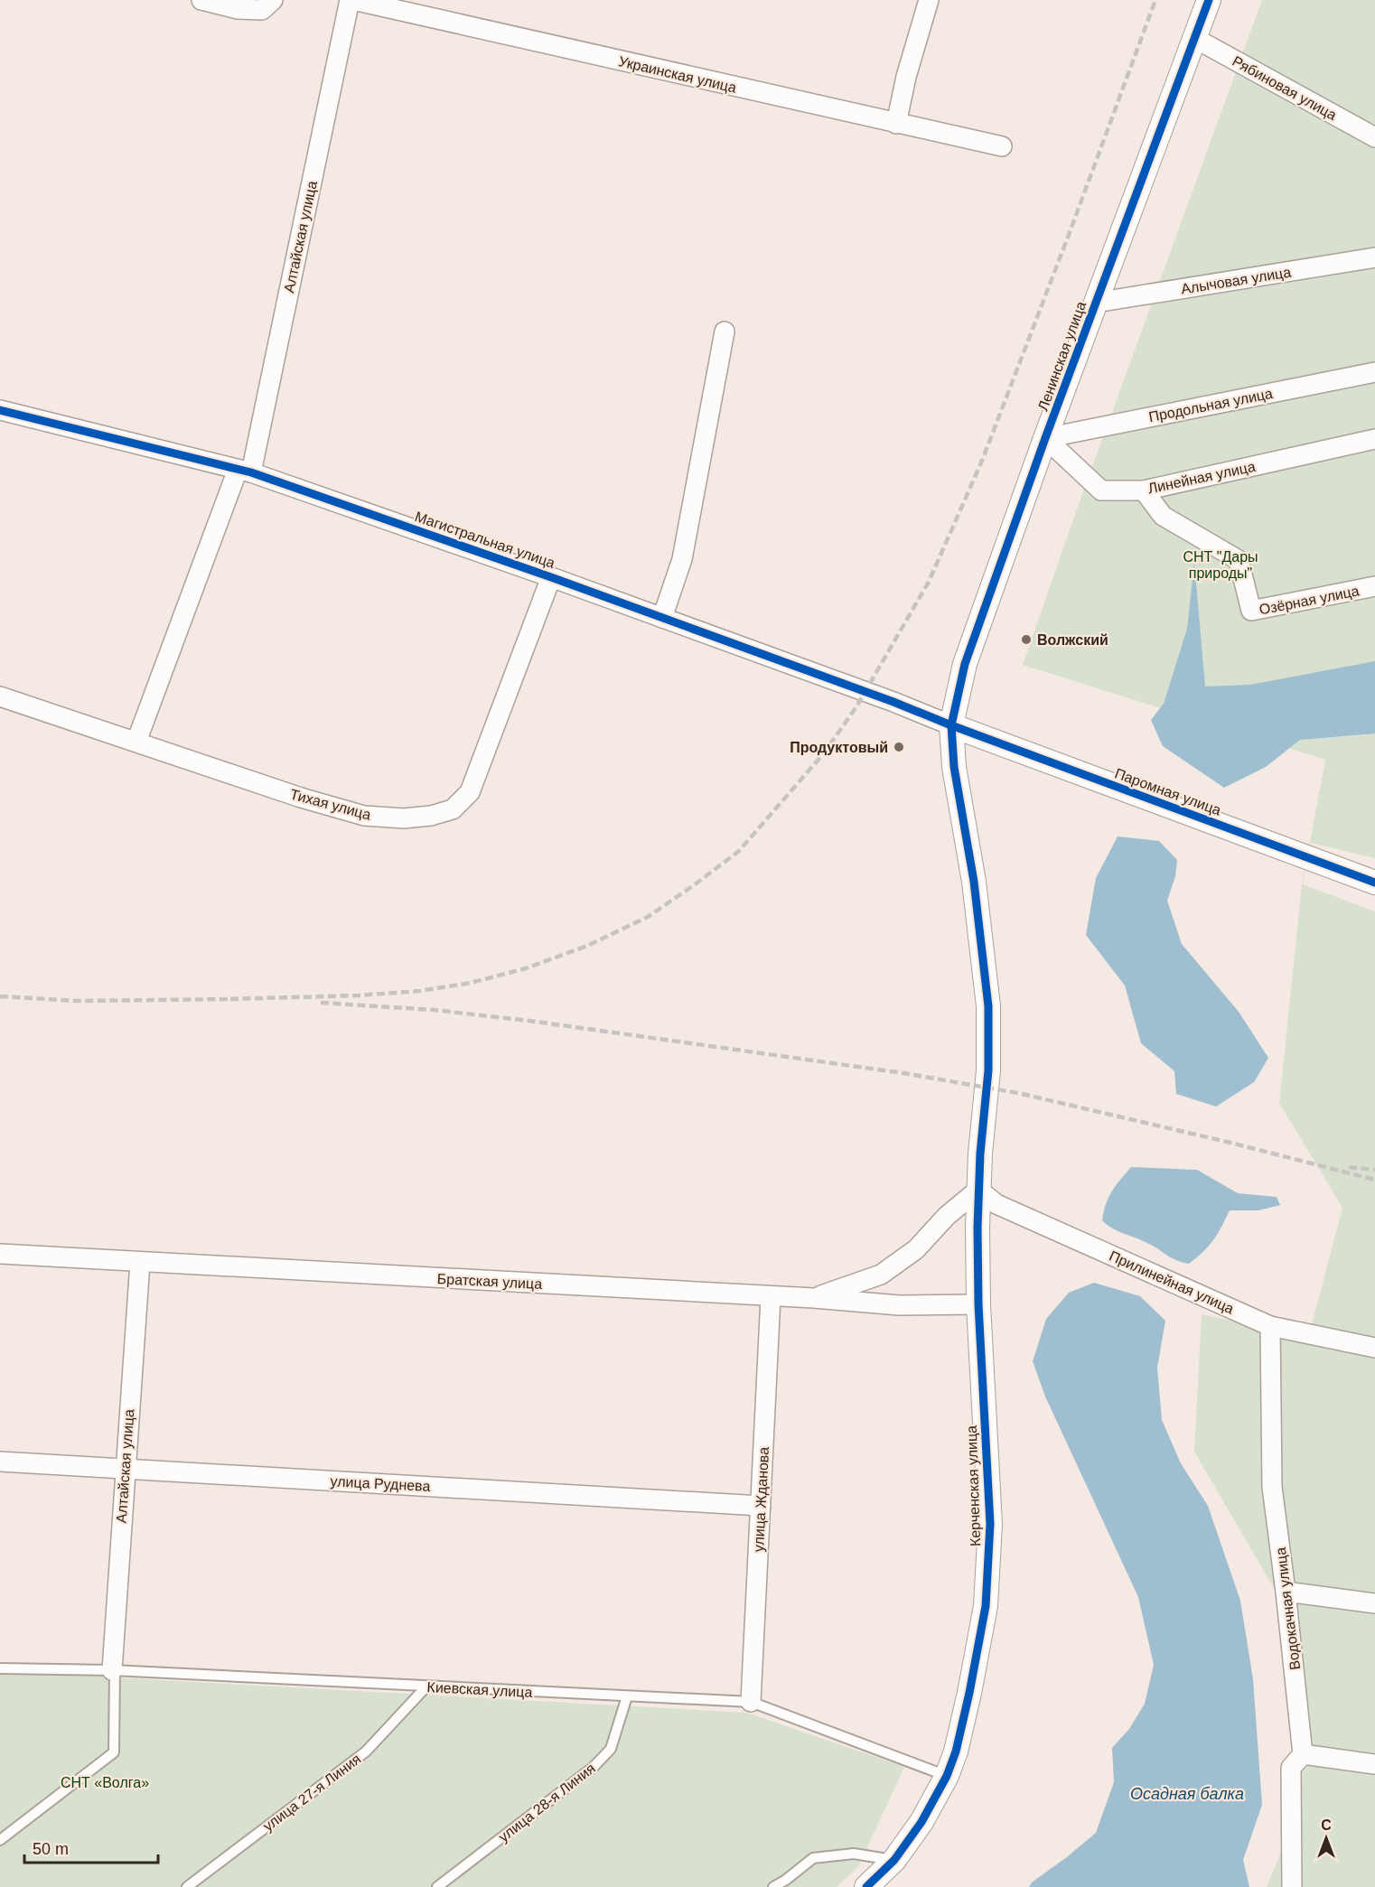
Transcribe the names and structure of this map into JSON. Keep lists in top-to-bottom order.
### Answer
{
  "streets": {
    "street": [
      "Украинская улица",
      "Рябиновая улица",
      "Алтайская улица",
      "Алычовая улица",
      "Ленинская улица",
      "Продольная улица",
      "Линейная улица",
      "Магистральная улица",
      "Озёрная улица",
      "Паромная улица",
      "Тихая улица",
      "Братская улица",
      "Прилинейная улица",
      "улица Руднева",
      "Керченская улица",
      "улица Жданова",
      "Водокачная улица"
    ],
    "lane": ["Киевская улица", "улица 27-я Линия", "улица 28-я Линия"]
  },
  "crossings": [
    ["Украинская улица", "Алтайская улица"],
    ["Рябиновая улица", "Ленинская улица"],
    ["Алтайская улица", "Магистральная улица"],
    ["Алтайская улица", "Тихая улица"],
    ["Алтайская улица", "Братская улица"],
    ["Алтайская улица", "улица Руднева"],
    ["Алтайская улица", "Киевская улица"],
    ["Алычовая улица", "Ленинская улица"],
    ["Ленинская улица", "Продольная улица"],
    ["Ленинская улица", "Линейная улица"],
    ["Ленинская улица", "Магистральная улица"],
    ["Ленинская улица", "Паромная улица"],
    ["Ленинская улица", "Керченская улица"],
    ["Продольная улица", "Линейная улица"],
    ["Линейная улица", "Озёрная улица"],
    ["Магистральная улица", "Паромная улица"],
    ["Магистральная улица", "Тихая улица"],
    ["Братская улица", "Керченская улица"],
    ["Братская улица", "улица Жданова"],
    ["Прилинейная улица", "Керченская улица"],
    ["Прилинейная улица", "Водокачная улица"],
    ["улица Руднева", "улица Жданова"],
    ["Керченская улица", "Киевская улица"],
    ["улица Жданова", "Киевская улица"],
    ["Киевская улица", "улица 27-я Линия"],
    ["Киевская улица", "улица 28-я Линия"]
  ],
  "water": ["Осадная балка"],
  "parks": ["СНТ \"Дары природы\"", "СНТ «Волга»"],
  "places": ["Волжский", "Продуктовый"],
  "scale_bar": "50 m",
  "north": "top"
}
